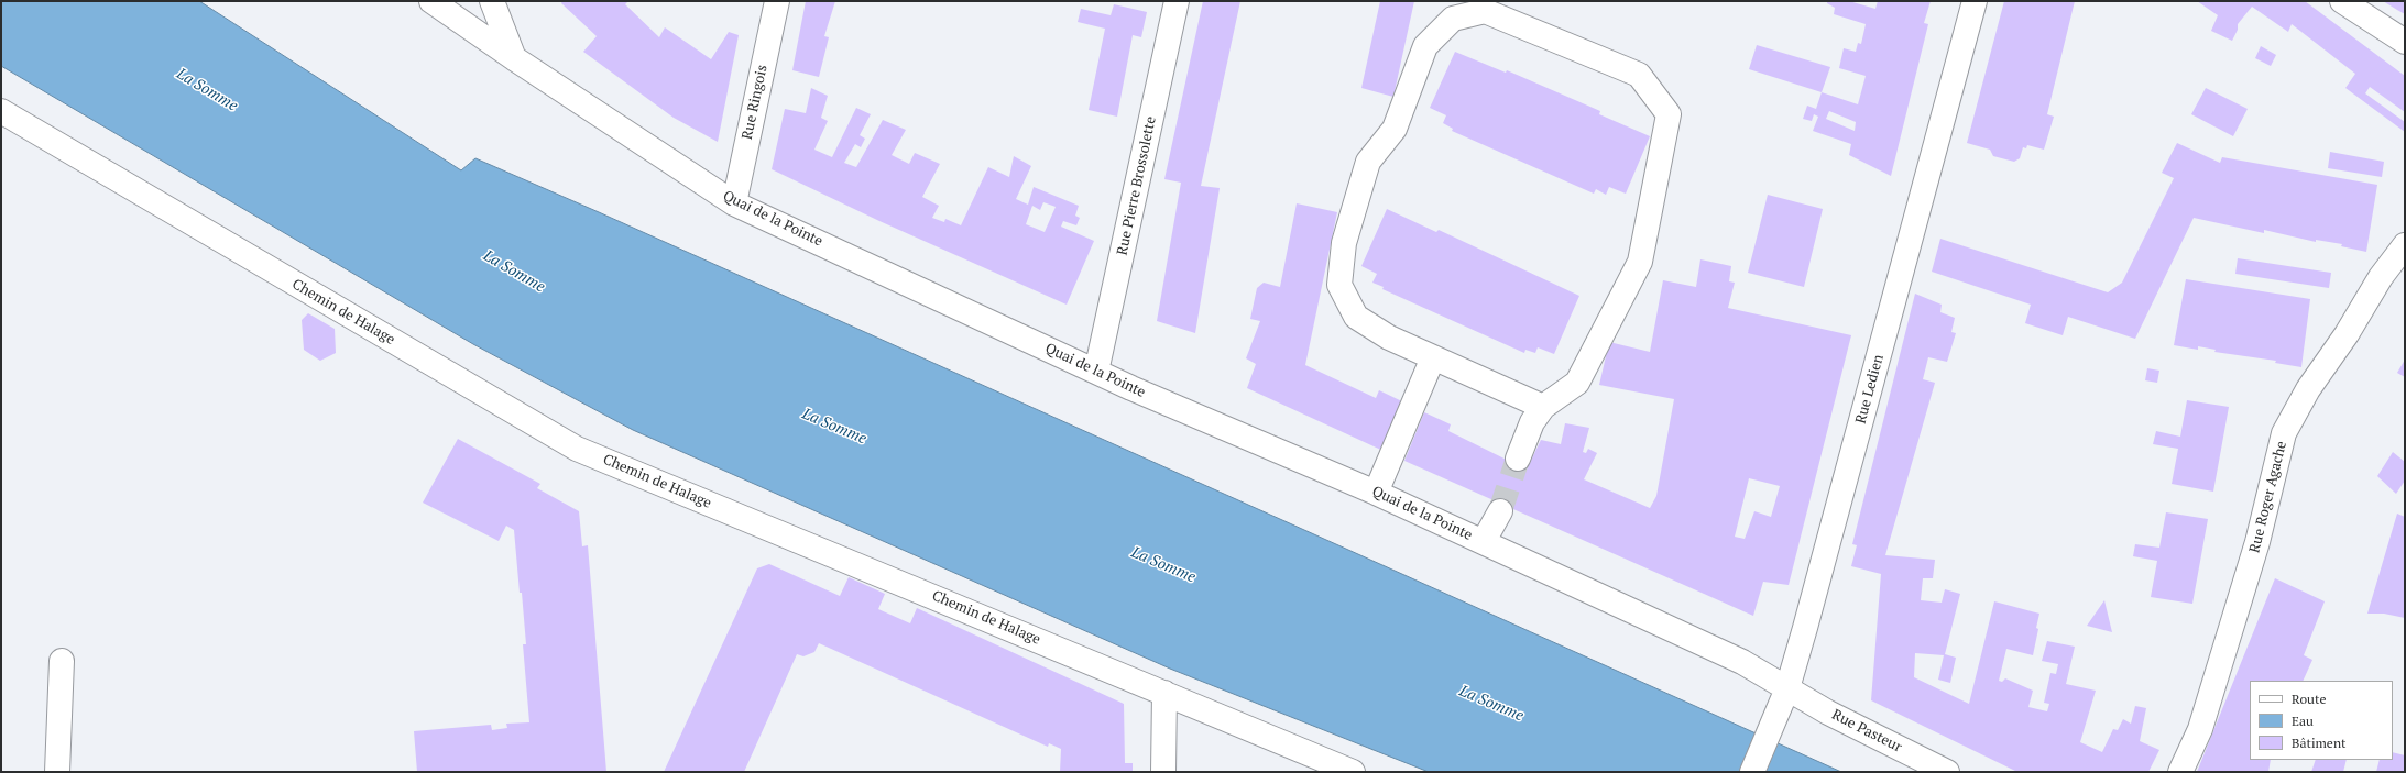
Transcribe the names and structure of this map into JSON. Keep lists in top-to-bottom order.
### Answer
{
  "streets": {
    "street": [
      "Rue Ringois",
      "Rue Pierre Brossolette",
      "Quai de la Pointe",
      "Chemin de Halage",
      "Rue Ledien",
      "Rue Roger Agache",
      "Rue Pasteur"
    ]
  },
  "crossings": [
    ["Rue Ringois", "Quai de la Pointe"],
    ["Rue Pierre Brossolette", "Quai de la Pointe"],
    ["Quai de la Pointe", "Rue Ledien"],
    ["Quai de la Pointe", "Rue Pasteur"],
    ["Rue Ledien", "Rue Pasteur"]
  ],
  "water": ["La Somme"],
  "legend": ["Route", "Eau", "Bâtiment"]
}
